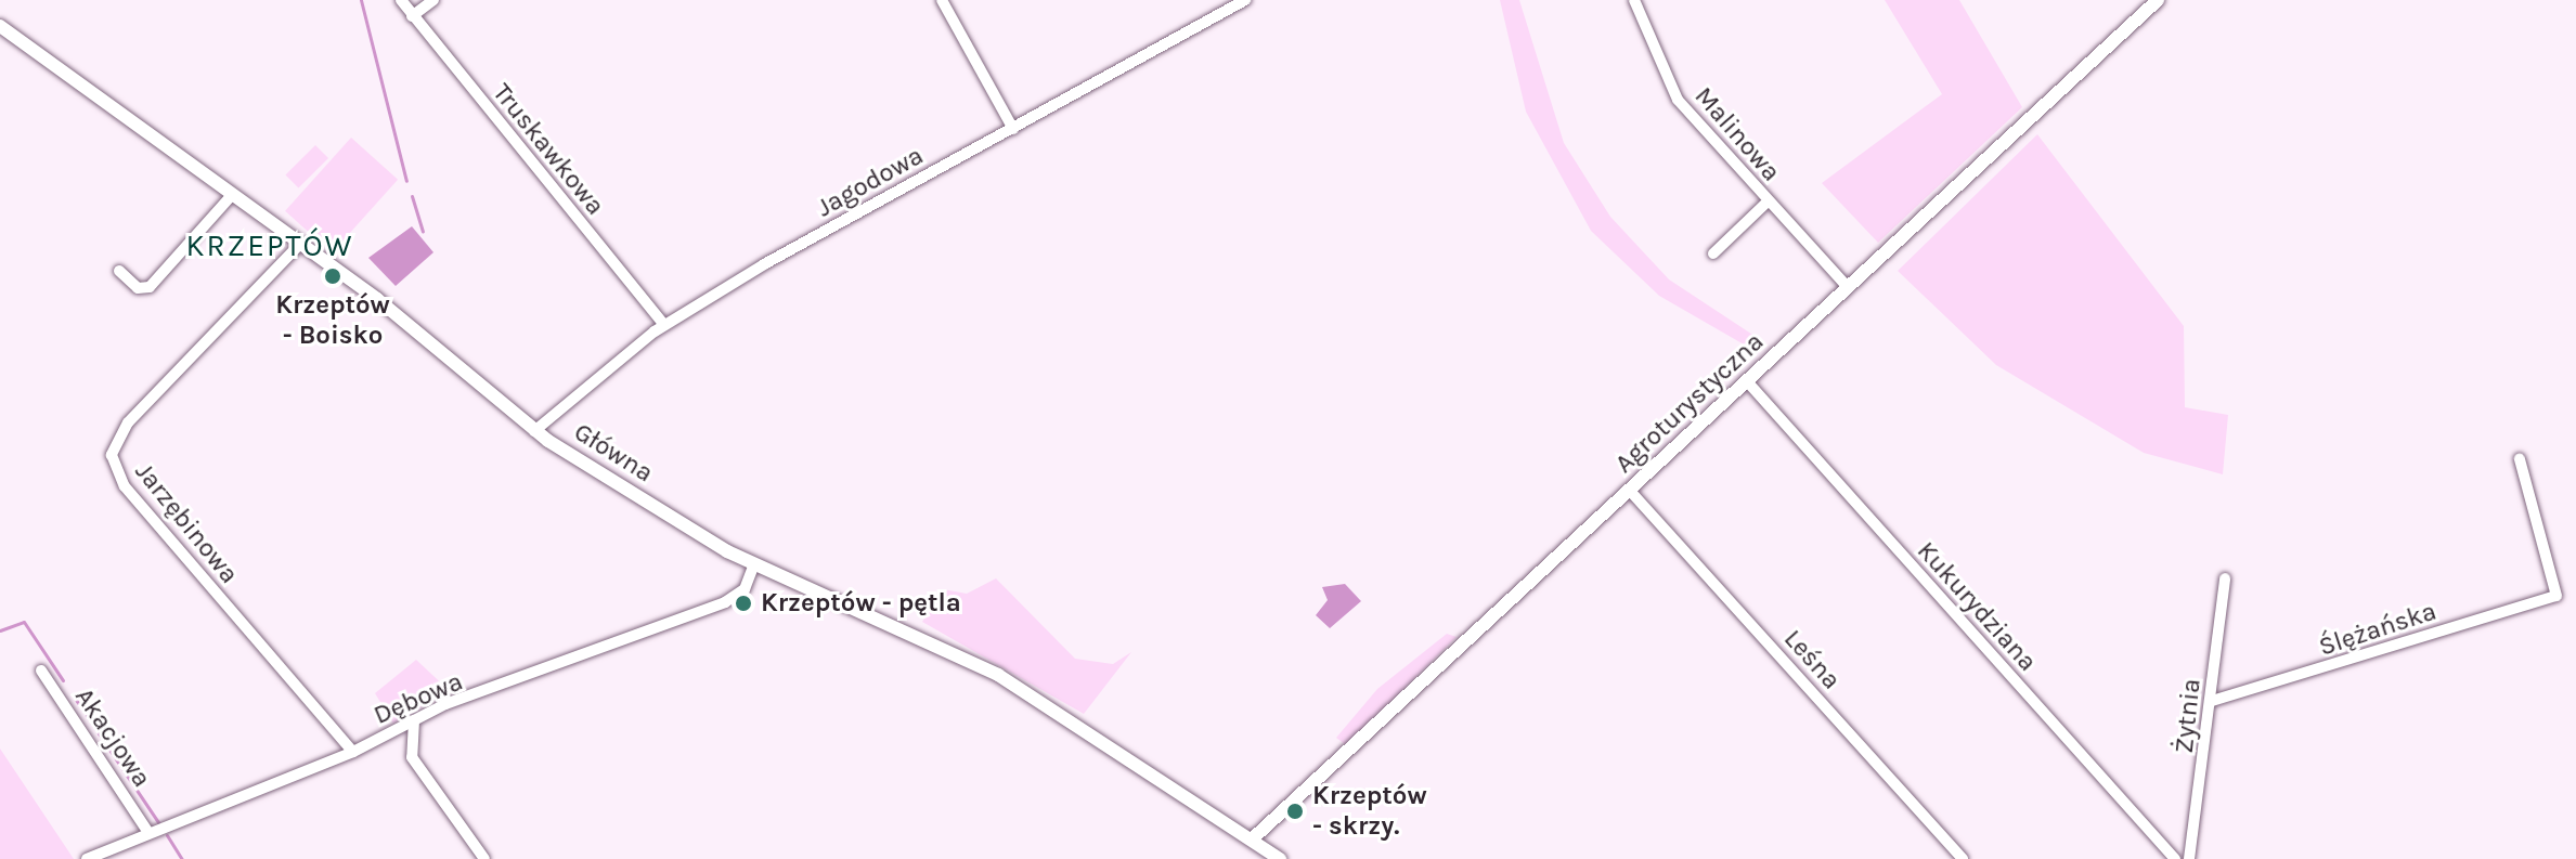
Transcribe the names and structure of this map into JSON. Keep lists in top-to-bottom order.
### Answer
{
  "streets": {
    "street": [
      "Malinowa",
      "Truskawkowa",
      "Jagodowa",
      "Agroturystyczna",
      "Główna",
      "Jarzębinowa",
      "Kukurydziana",
      "Ślężańska",
      "Leśna",
      "Dębowa",
      "Żytnia",
      "Akacjowa"
    ]
  },
  "crossings": [
    ["Malinowa", "Agroturystyczna"],
    ["Truskawkowa", "Jagodowa"],
    ["Jagodowa", "Główna"],
    ["Agroturystyczna", "Główna"],
    ["Agroturystyczna", "Kukurydziana"],
    ["Agroturystyczna", "Leśna"],
    ["Główna", "Jarzębinowa"],
    ["Główna", "Dębowa"],
    ["Jarzębinowa", "Dębowa"],
    ["Ślężańska", "Żytnia"],
    ["Dębowa", "Akacjowa"]
  ],
  "districts": ["KRZEPTÓW"],
  "places": ["Krzeptów - Boisko", "Krzeptów - pętla", "Krzeptów - skrzy."]
}
